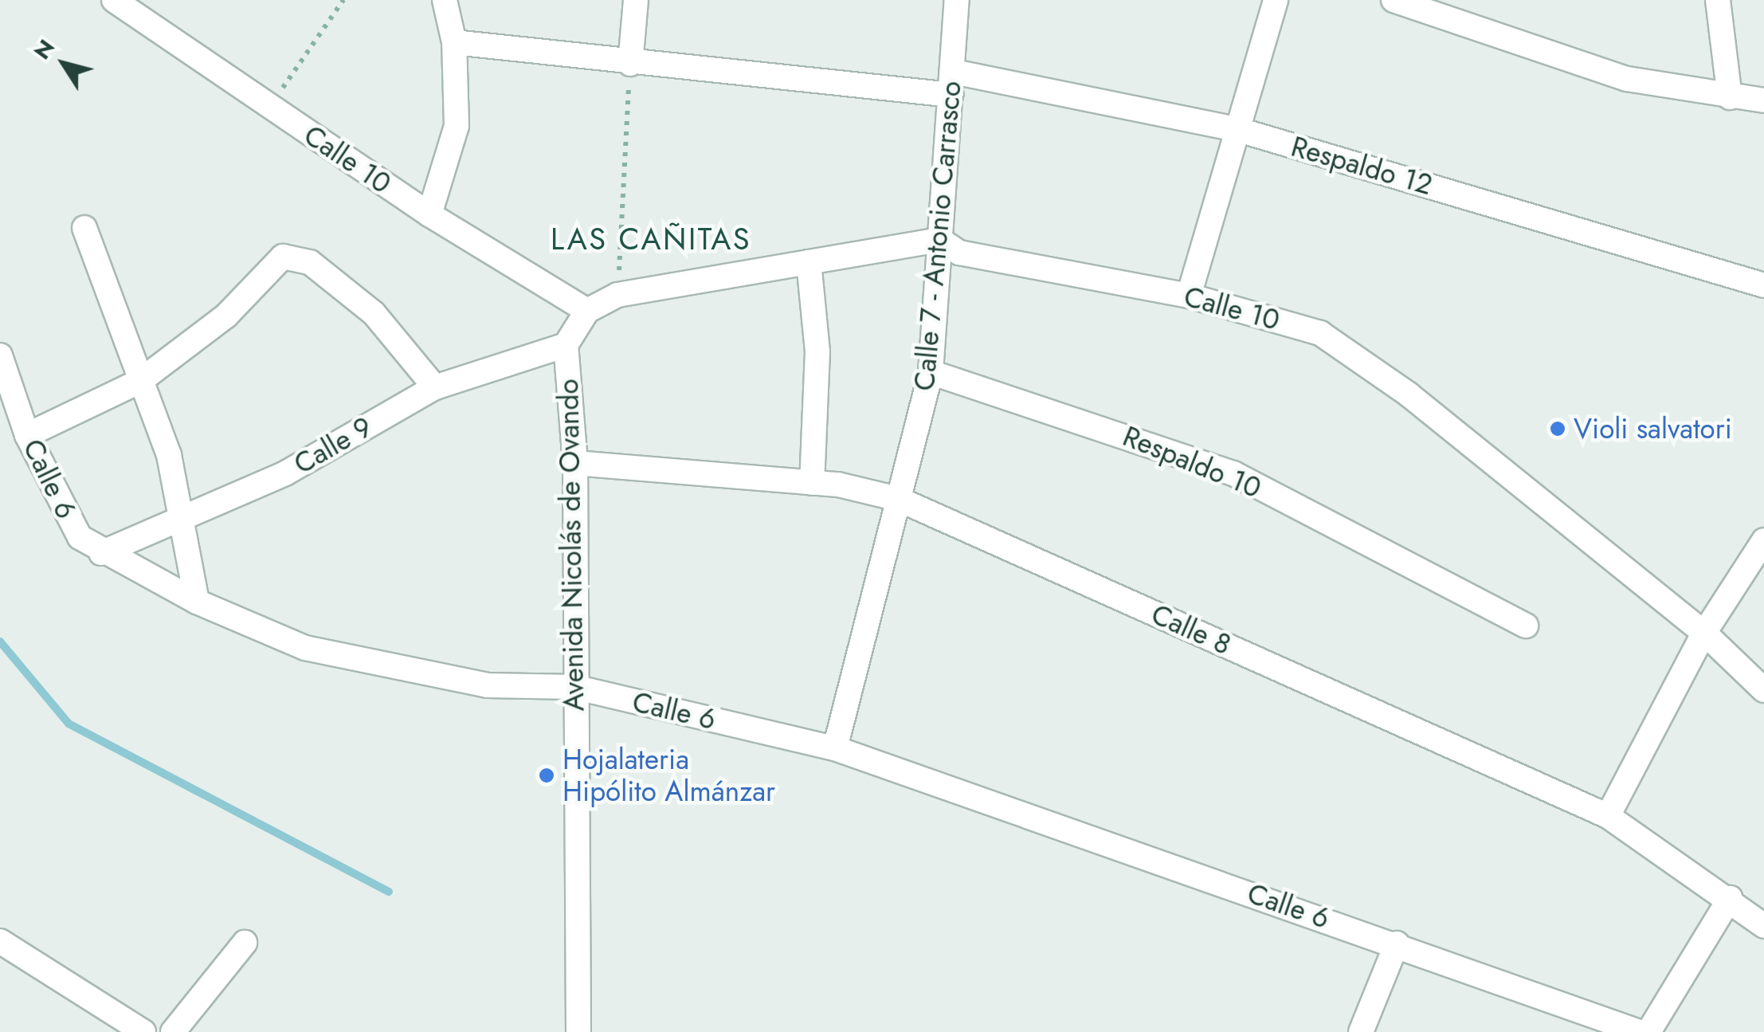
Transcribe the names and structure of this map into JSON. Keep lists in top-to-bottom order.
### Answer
{
  "streets": {
    "street": [
      "Calle 10",
      "Respaldo 12",
      "Calle 7 - Antonio Carrasco",
      "Calle 9",
      "Respaldo 10",
      "Calle 6",
      "Avenida Nicolás de Ovando",
      "Calle 8"
    ]
  },
  "crossings": [
    ["Calle 10", "Calle 7 - Antonio Carrasco"],
    ["Respaldo 12", "Calle 7 - Antonio Carrasco"],
    ["Calle 7 - Antonio Carrasco", "Respaldo 10"],
    ["Calle 7 - Antonio Carrasco", "Calle 6"],
    ["Calle 7 - Antonio Carrasco", "Calle 8"],
    ["Calle 9", "Calle 6"],
    ["Calle 9", "Avenida Nicolás de Ovando"],
    ["Calle 6", "Avenida Nicolás de Ovando"],
    ["Avenida Nicolás de Ovando", "Calle 8"]
  ],
  "districts": ["LAS CAÑITAS"],
  "places": ["Violi salvatori", "Hojalateria Hipólito Almánzar"],
  "north": "top left"
}
